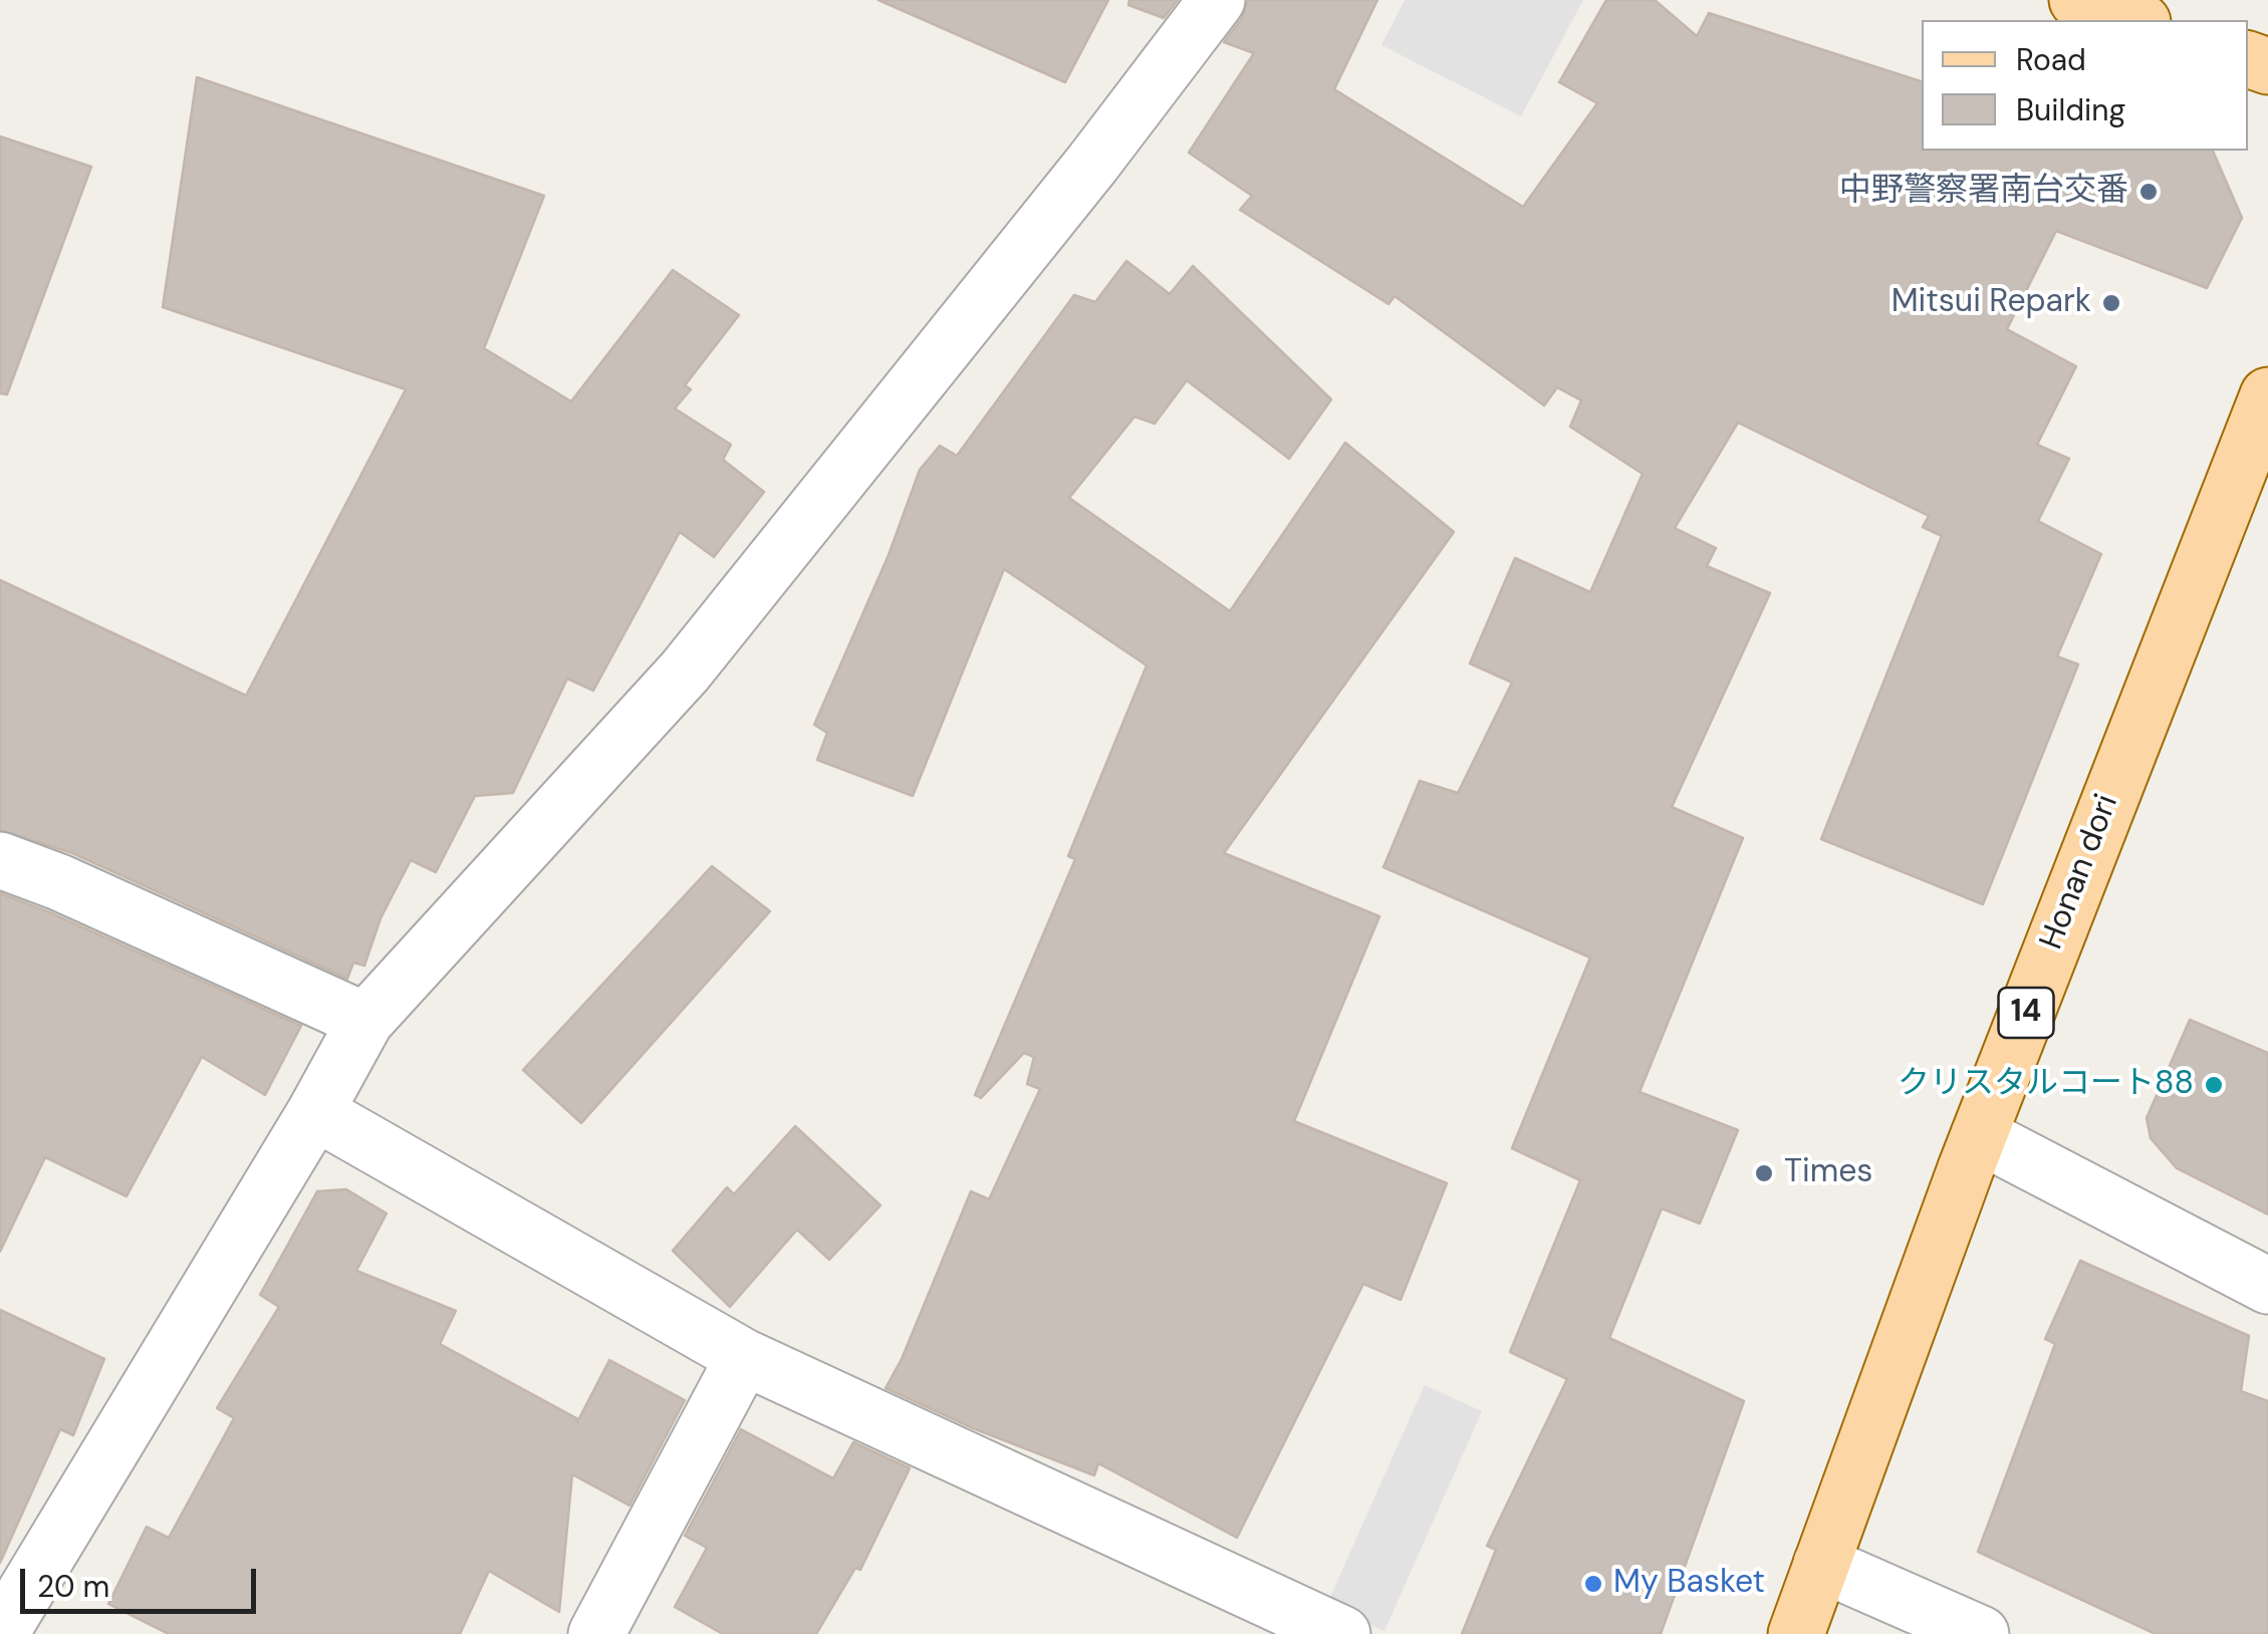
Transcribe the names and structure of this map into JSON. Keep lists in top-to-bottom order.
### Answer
{
  "streets": {
    "main road": ["Honan dori", "14"]
  },
  "places": [
    "中野警察署南台交番",
    "Mitsui Repark",
    "クリスタルコート88",
    "Times",
    "My Basket"
  ],
  "legend": ["Road", "Building"],
  "scale_bar": "20 m"
}
